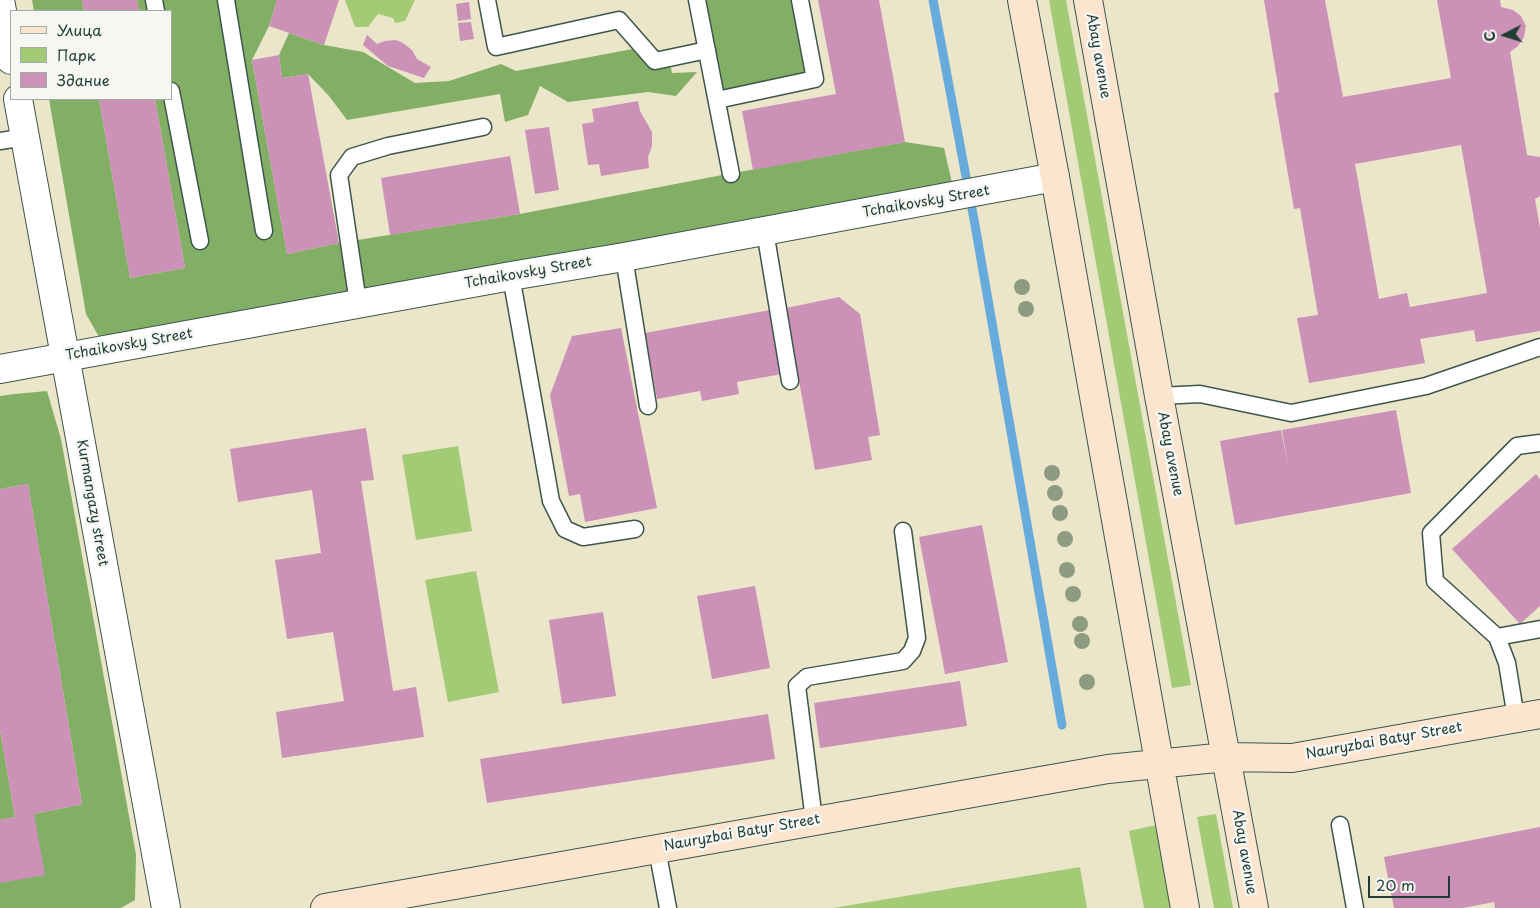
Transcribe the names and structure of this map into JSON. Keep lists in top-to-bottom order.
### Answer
{
  "streets": {
    "main road": ["Abay avenue", "Nauryzbai Batyr Street"],
    "street": ["Tchaikovsky Street", "Kurmangazy street"]
  },
  "crossings": [
    ["Abay avenue", "Nauryzbai Batyr Street"],
    ["Tchaikovsky Street", "Kurmangazy street"]
  ],
  "legend": ["Улица", "Парк", "Здание"],
  "scale_bar": "20 m",
  "north": "left"
}
